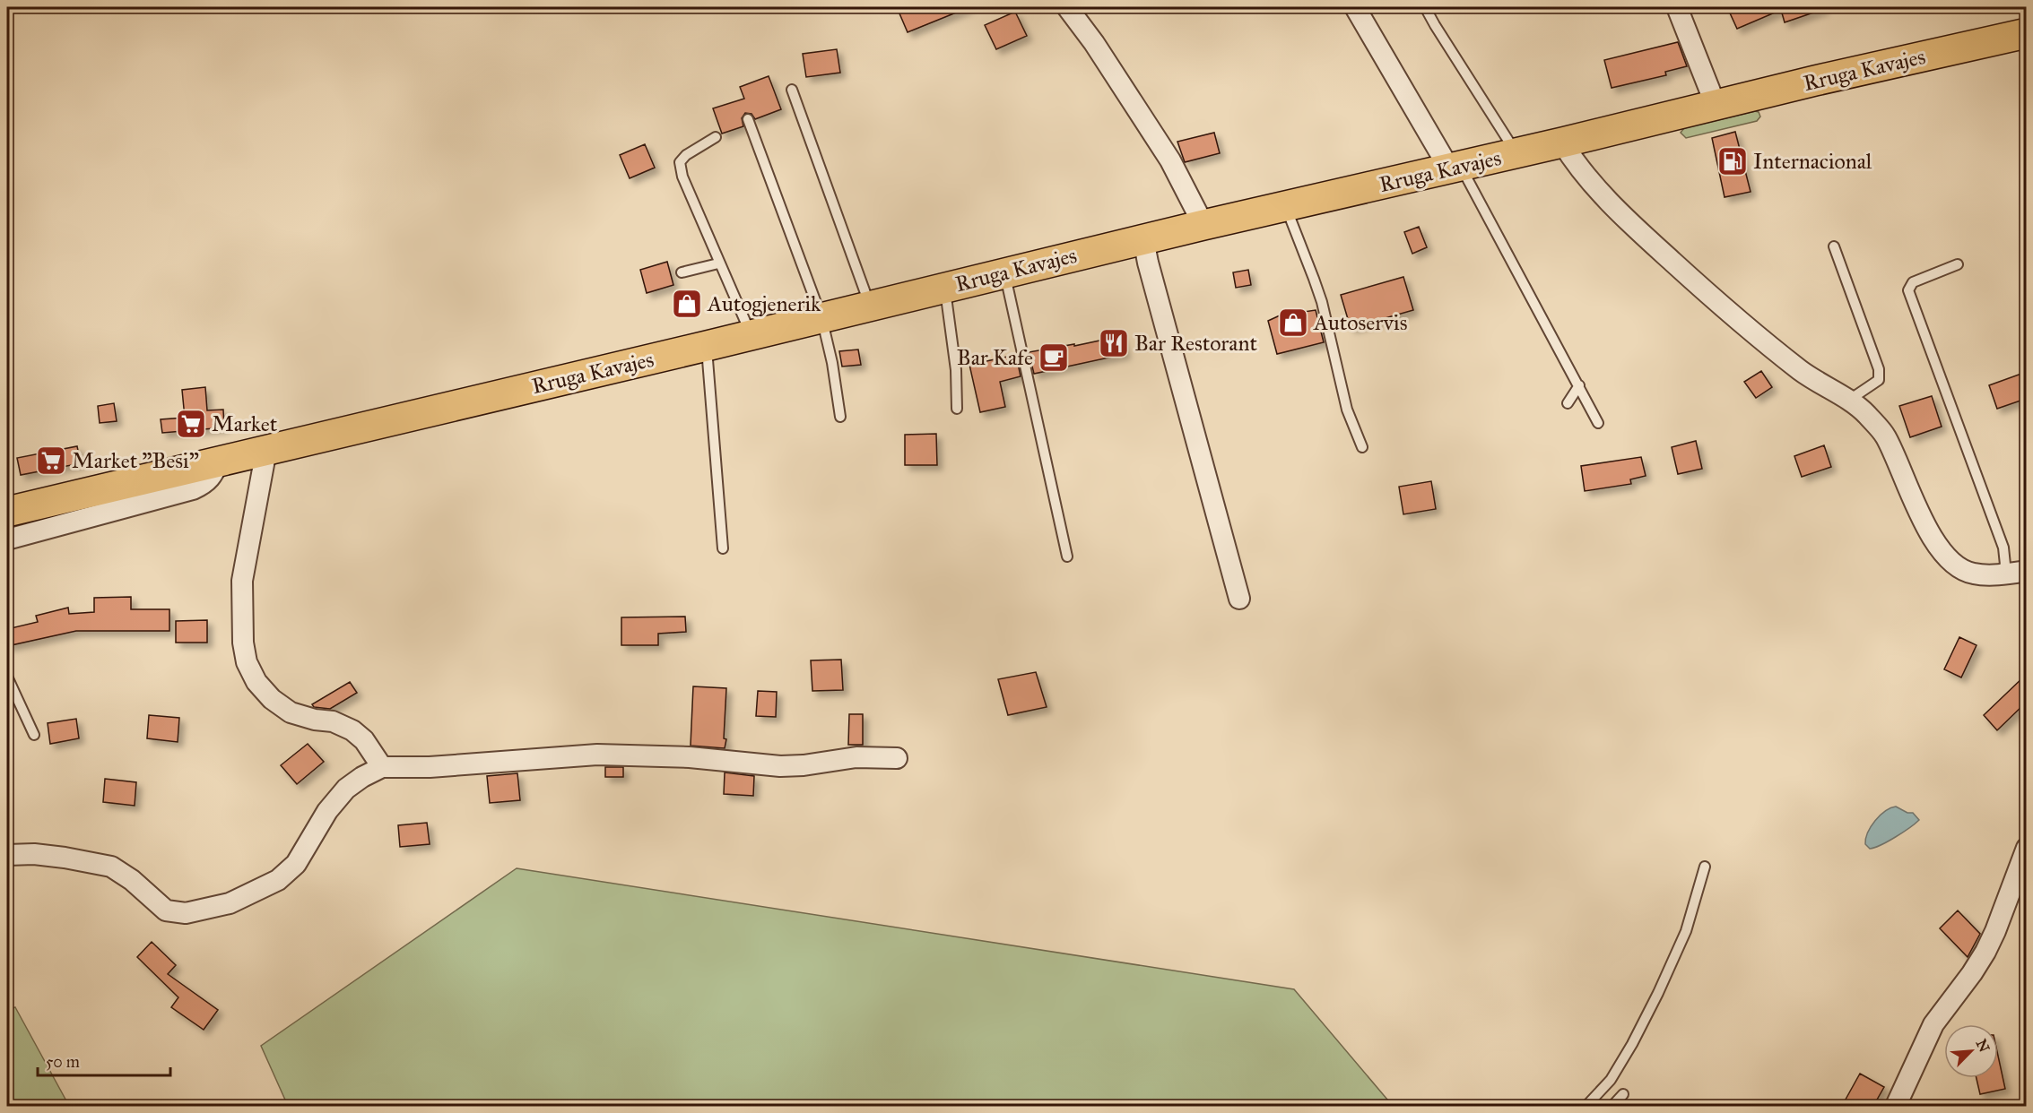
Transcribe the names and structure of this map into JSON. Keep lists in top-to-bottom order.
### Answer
{
  "streets": {
    "main road": ["Rruga Kavajes"]
  },
  "places": {
    "fuel station": ["Internacional"],
    "shop": ["Autogjenerik", "Autoservis"],
    "restaurant": ["Bar Restorant"],
    "cafe": ["Bar Kafe"],
    "supermarket": ["Market", "Market \"Besi\""]
  },
  "scale_bar": "50 m",
  "north": "top right"
}
